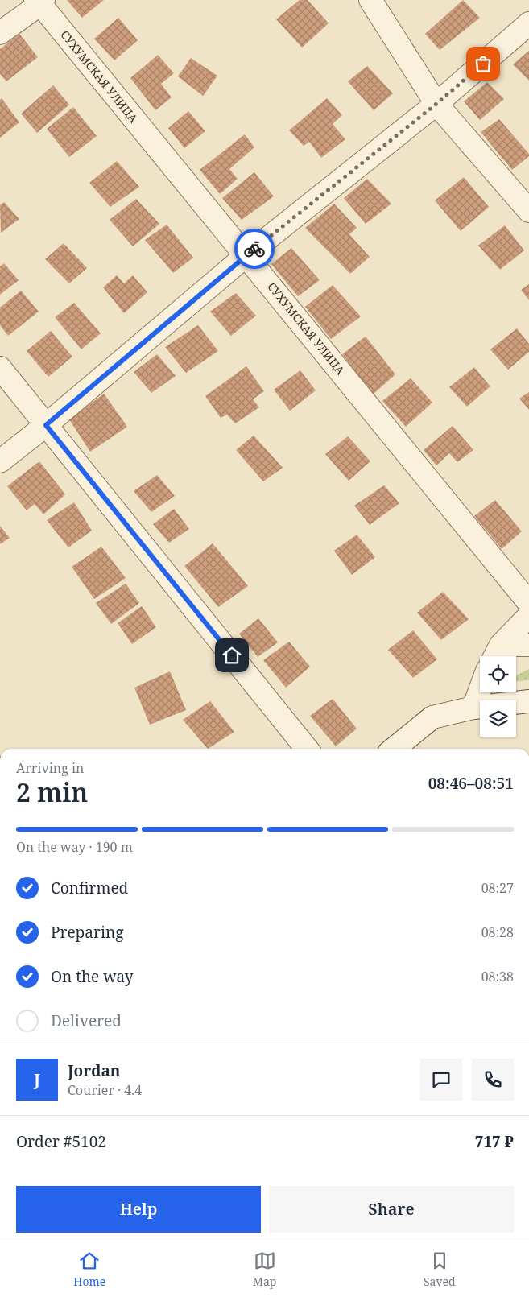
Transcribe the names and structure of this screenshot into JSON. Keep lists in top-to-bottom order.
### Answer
{
  "streets": {
    "street": ["СУХУМСКАЯ УЛИЦА"]
  },
  "page": {
    "heading": ["2 min", "Arriving in", "08:46–08:51"],
    "panel": [
      "Jordan",
      "Courier · 4.4",
      "Order #5102",
      "717 ₽"
    ],
    "bar": "On the way · 190 m",
    "list": [
      ["Confirmed", "08:27"],
      ["Preparing", "08:28"],
      ["On the way", "08:38"],
      "Delivered"
    ],
    "round": "J",
    "buttons": ["Help", "Share"],
    "tabs": ["Home", "Map", "Saved"]
  }
}
